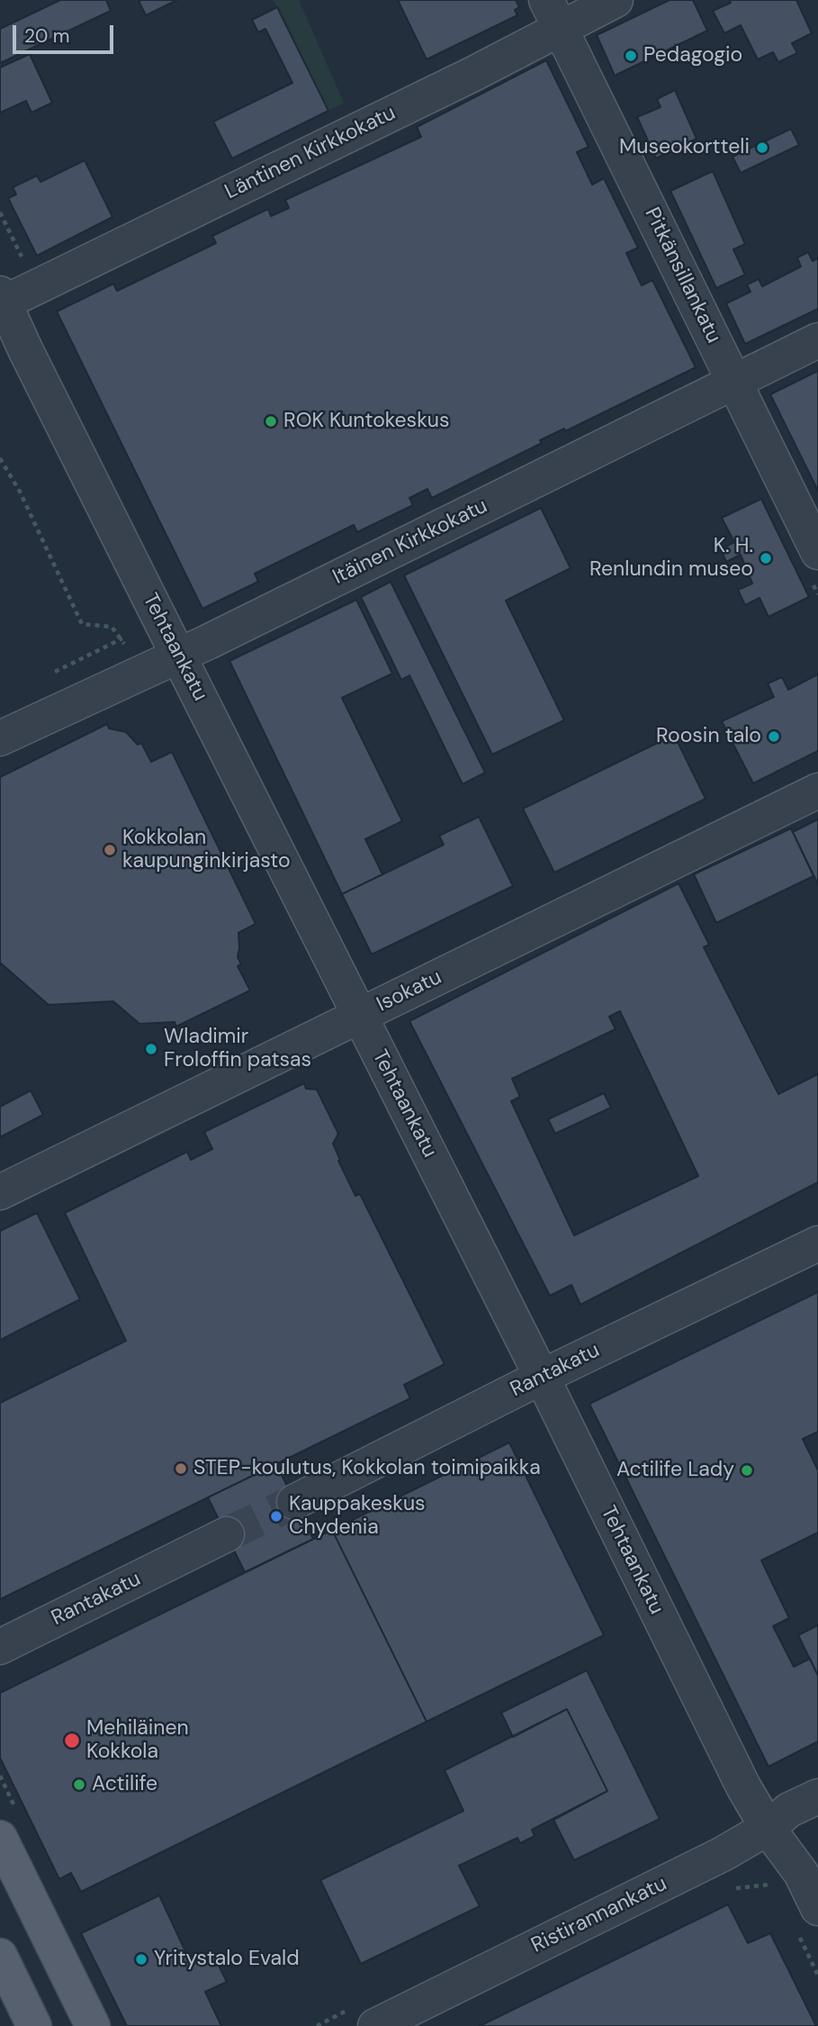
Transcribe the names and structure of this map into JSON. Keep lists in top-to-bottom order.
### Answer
{
  "streets": {
    "street": [
      "Läntinen Kirkkokatu",
      "Pitkänsillankatu",
      "Itäinen Kirkkokatu",
      "Tehtaankatu",
      "Isokatu",
      "Rantakatu",
      "Ristirannankatu"
    ]
  },
  "crossings": [
    ["Läntinen Kirkkokatu", "Pitkänsillankatu"],
    ["Läntinen Kirkkokatu", "Tehtaankatu"],
    ["Pitkänsillankatu", "Itäinen Kirkkokatu"],
    ["Itäinen Kirkkokatu", "Tehtaankatu"],
    ["Tehtaankatu", "Isokatu"],
    ["Tehtaankatu", "Rantakatu"],
    ["Tehtaankatu", "Ristirannankatu"]
  ],
  "places": [
    "Pedagogio",
    "Museokortteli",
    "ROK Kuntokeskus",
    "K. H. Renlundin museo",
    "Roosin talo",
    "Kokkolan kaupunginkirjasto",
    "Wladimir Froloffin patsas",
    "STEP-koulutus, Kokkolan toimipaikka",
    "Actilife Lady",
    "Kauppakeskus Chydenia",
    "Mehiläinen Kokkola",
    "Actilife",
    "Yritystalo Evald"
  ],
  "scale_bar": "20 m"
}
